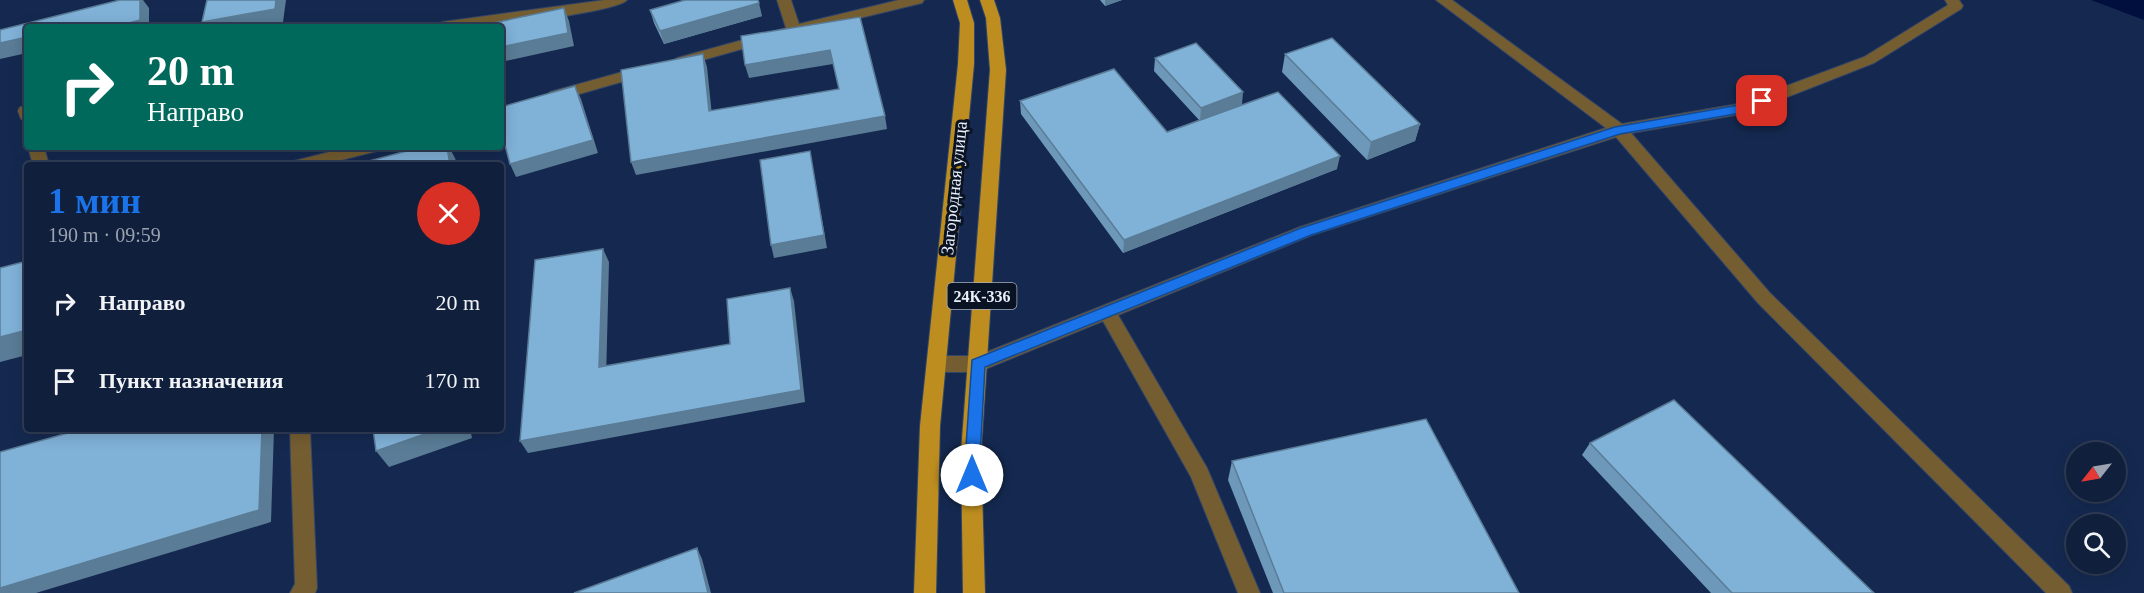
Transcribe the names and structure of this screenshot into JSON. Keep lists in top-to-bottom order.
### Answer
{
  "streets": {
    "main road": ["Загородная улица", "24К-336"]
  },
  "north": "bottom left",
  "page": {
    "turn": ["20 m", "Направо"],
    "heading": ["1 мин", "190 m · 09:59"],
    "list": [
      {
        "name": "Направо",
        "value": "20 m"
      },
      {
        "name": "Пункт назначения",
        "value": "170 m"
      }
    ]
  }
}
